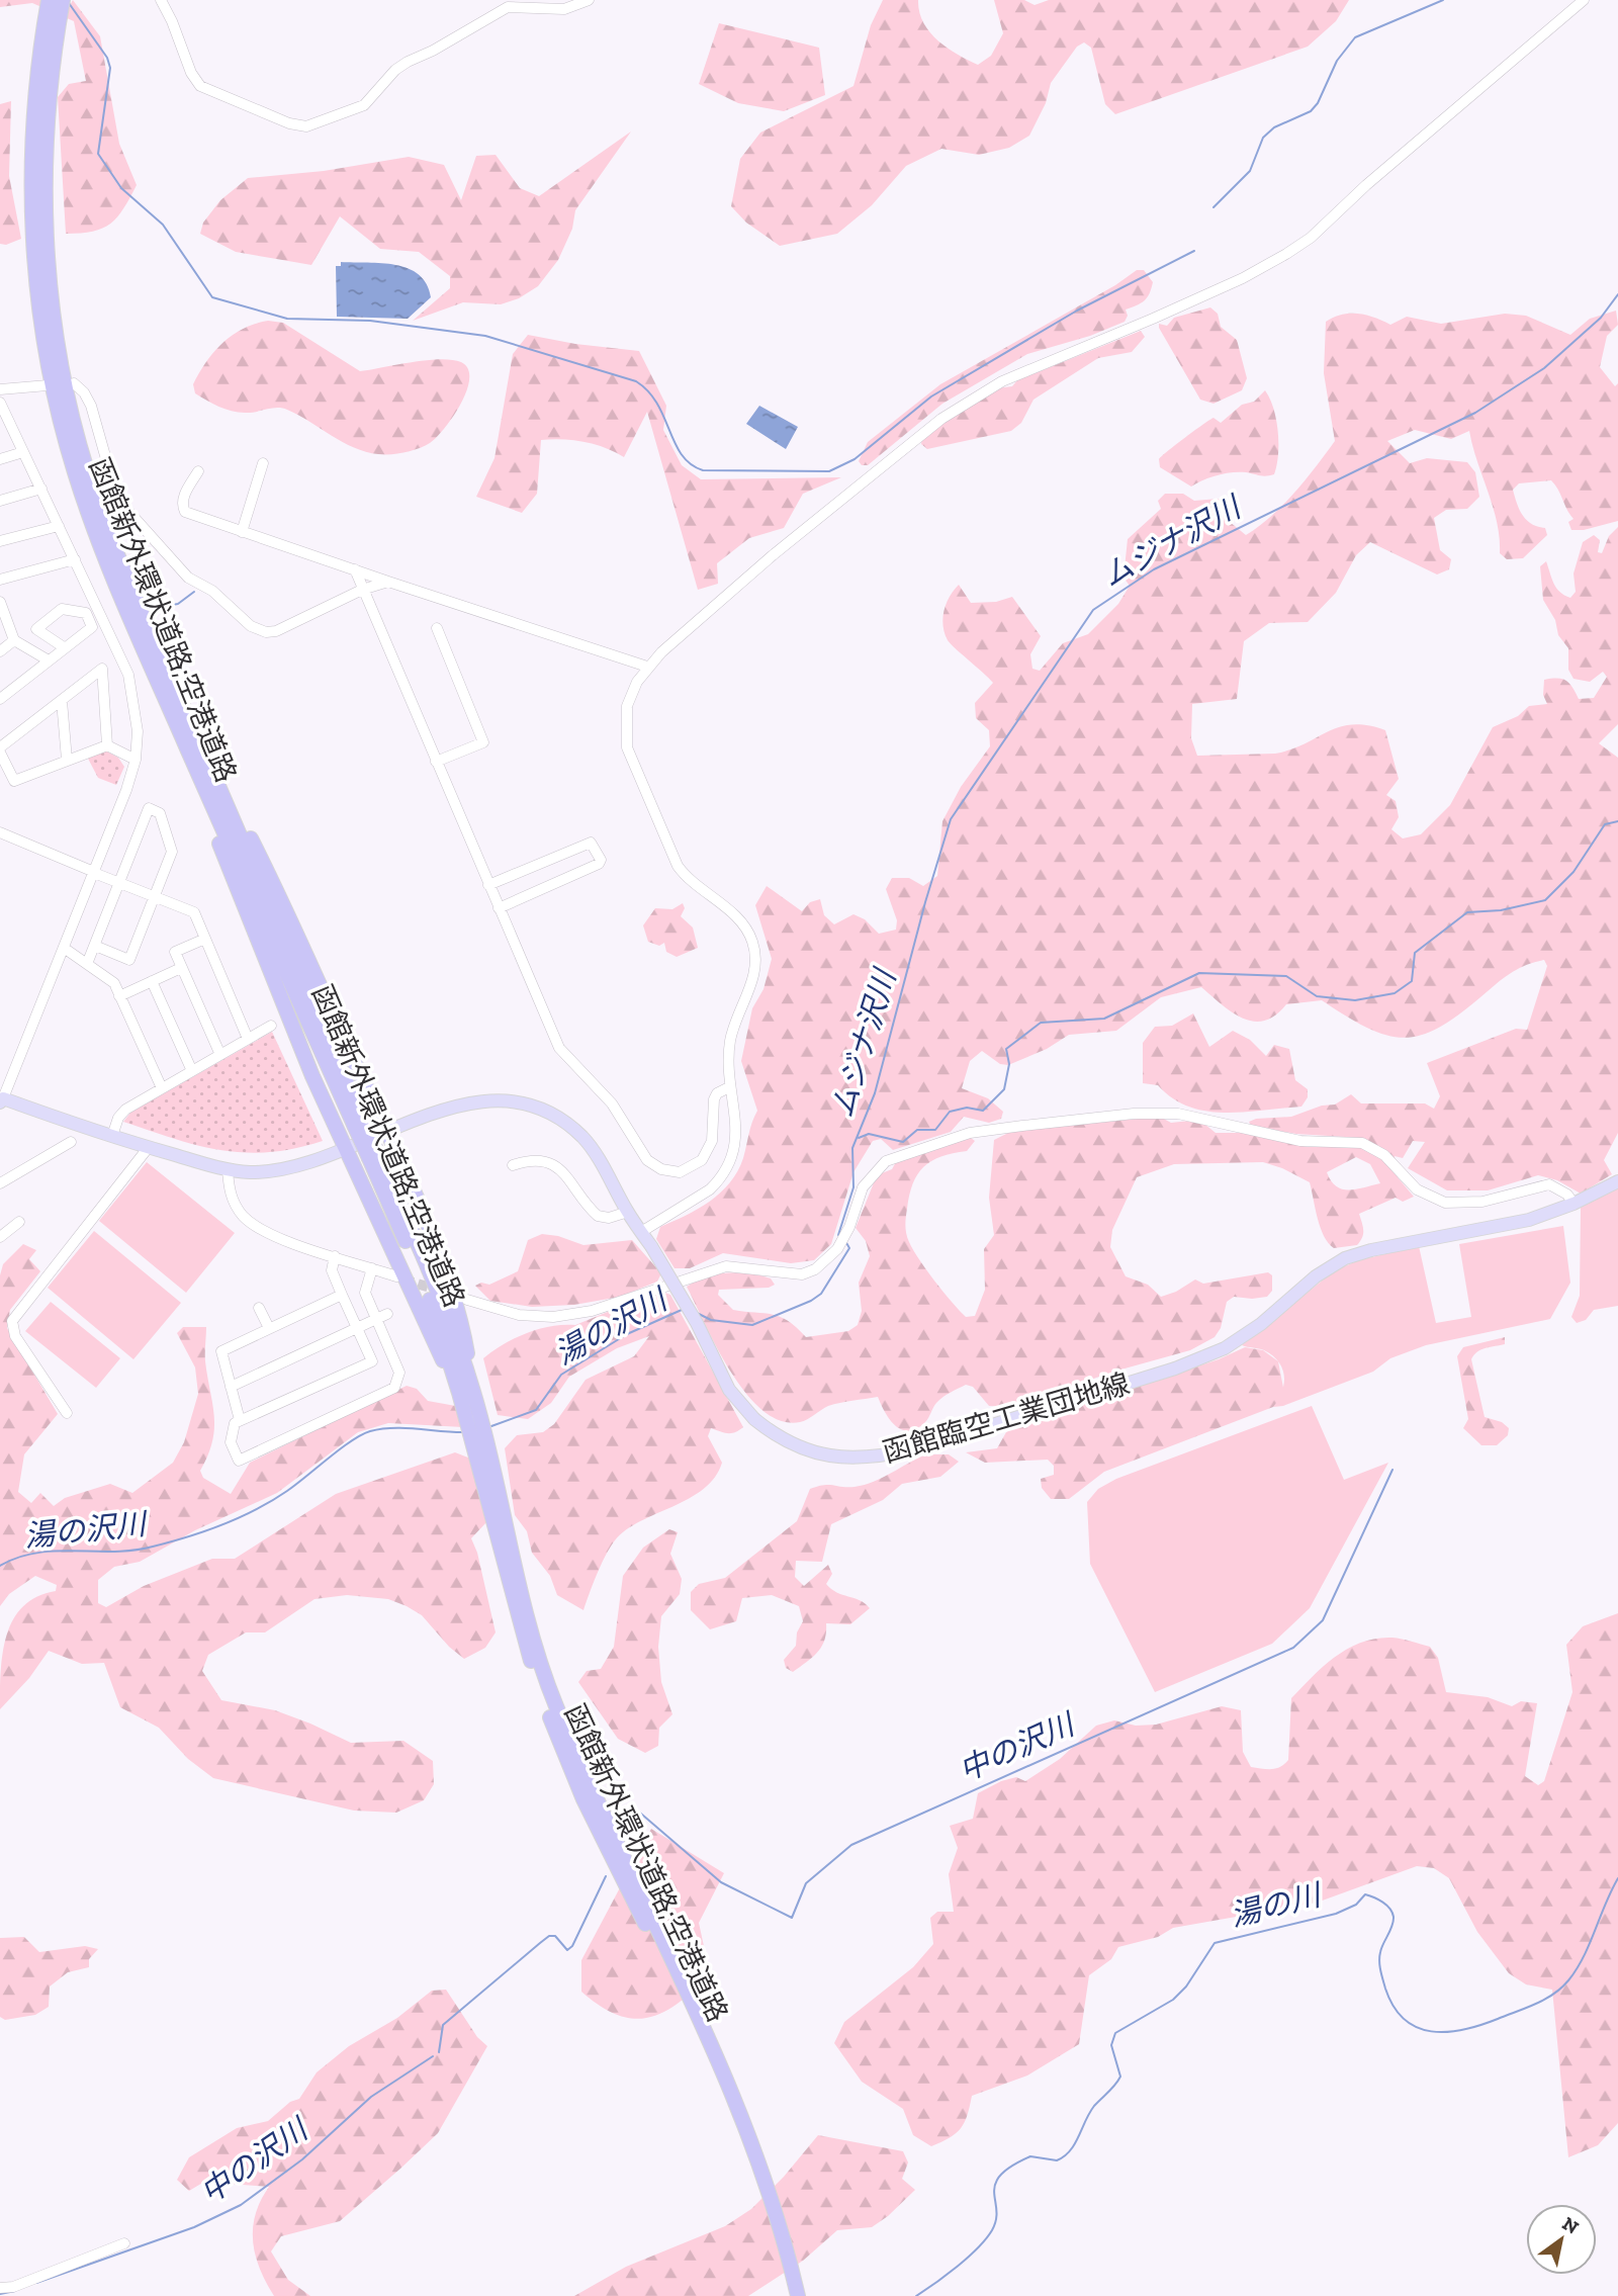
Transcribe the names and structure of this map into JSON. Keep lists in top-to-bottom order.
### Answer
{
  "streets": {
    "highway": ["函館新外環状道路;空港道路"],
    "main road": ["函館臨空工業団地線"]
  },
  "water": [
    "ムジナ沢川",
    "湯の沢川",
    "中の沢川",
    "湯の川"
  ],
  "north": "top right"
}
